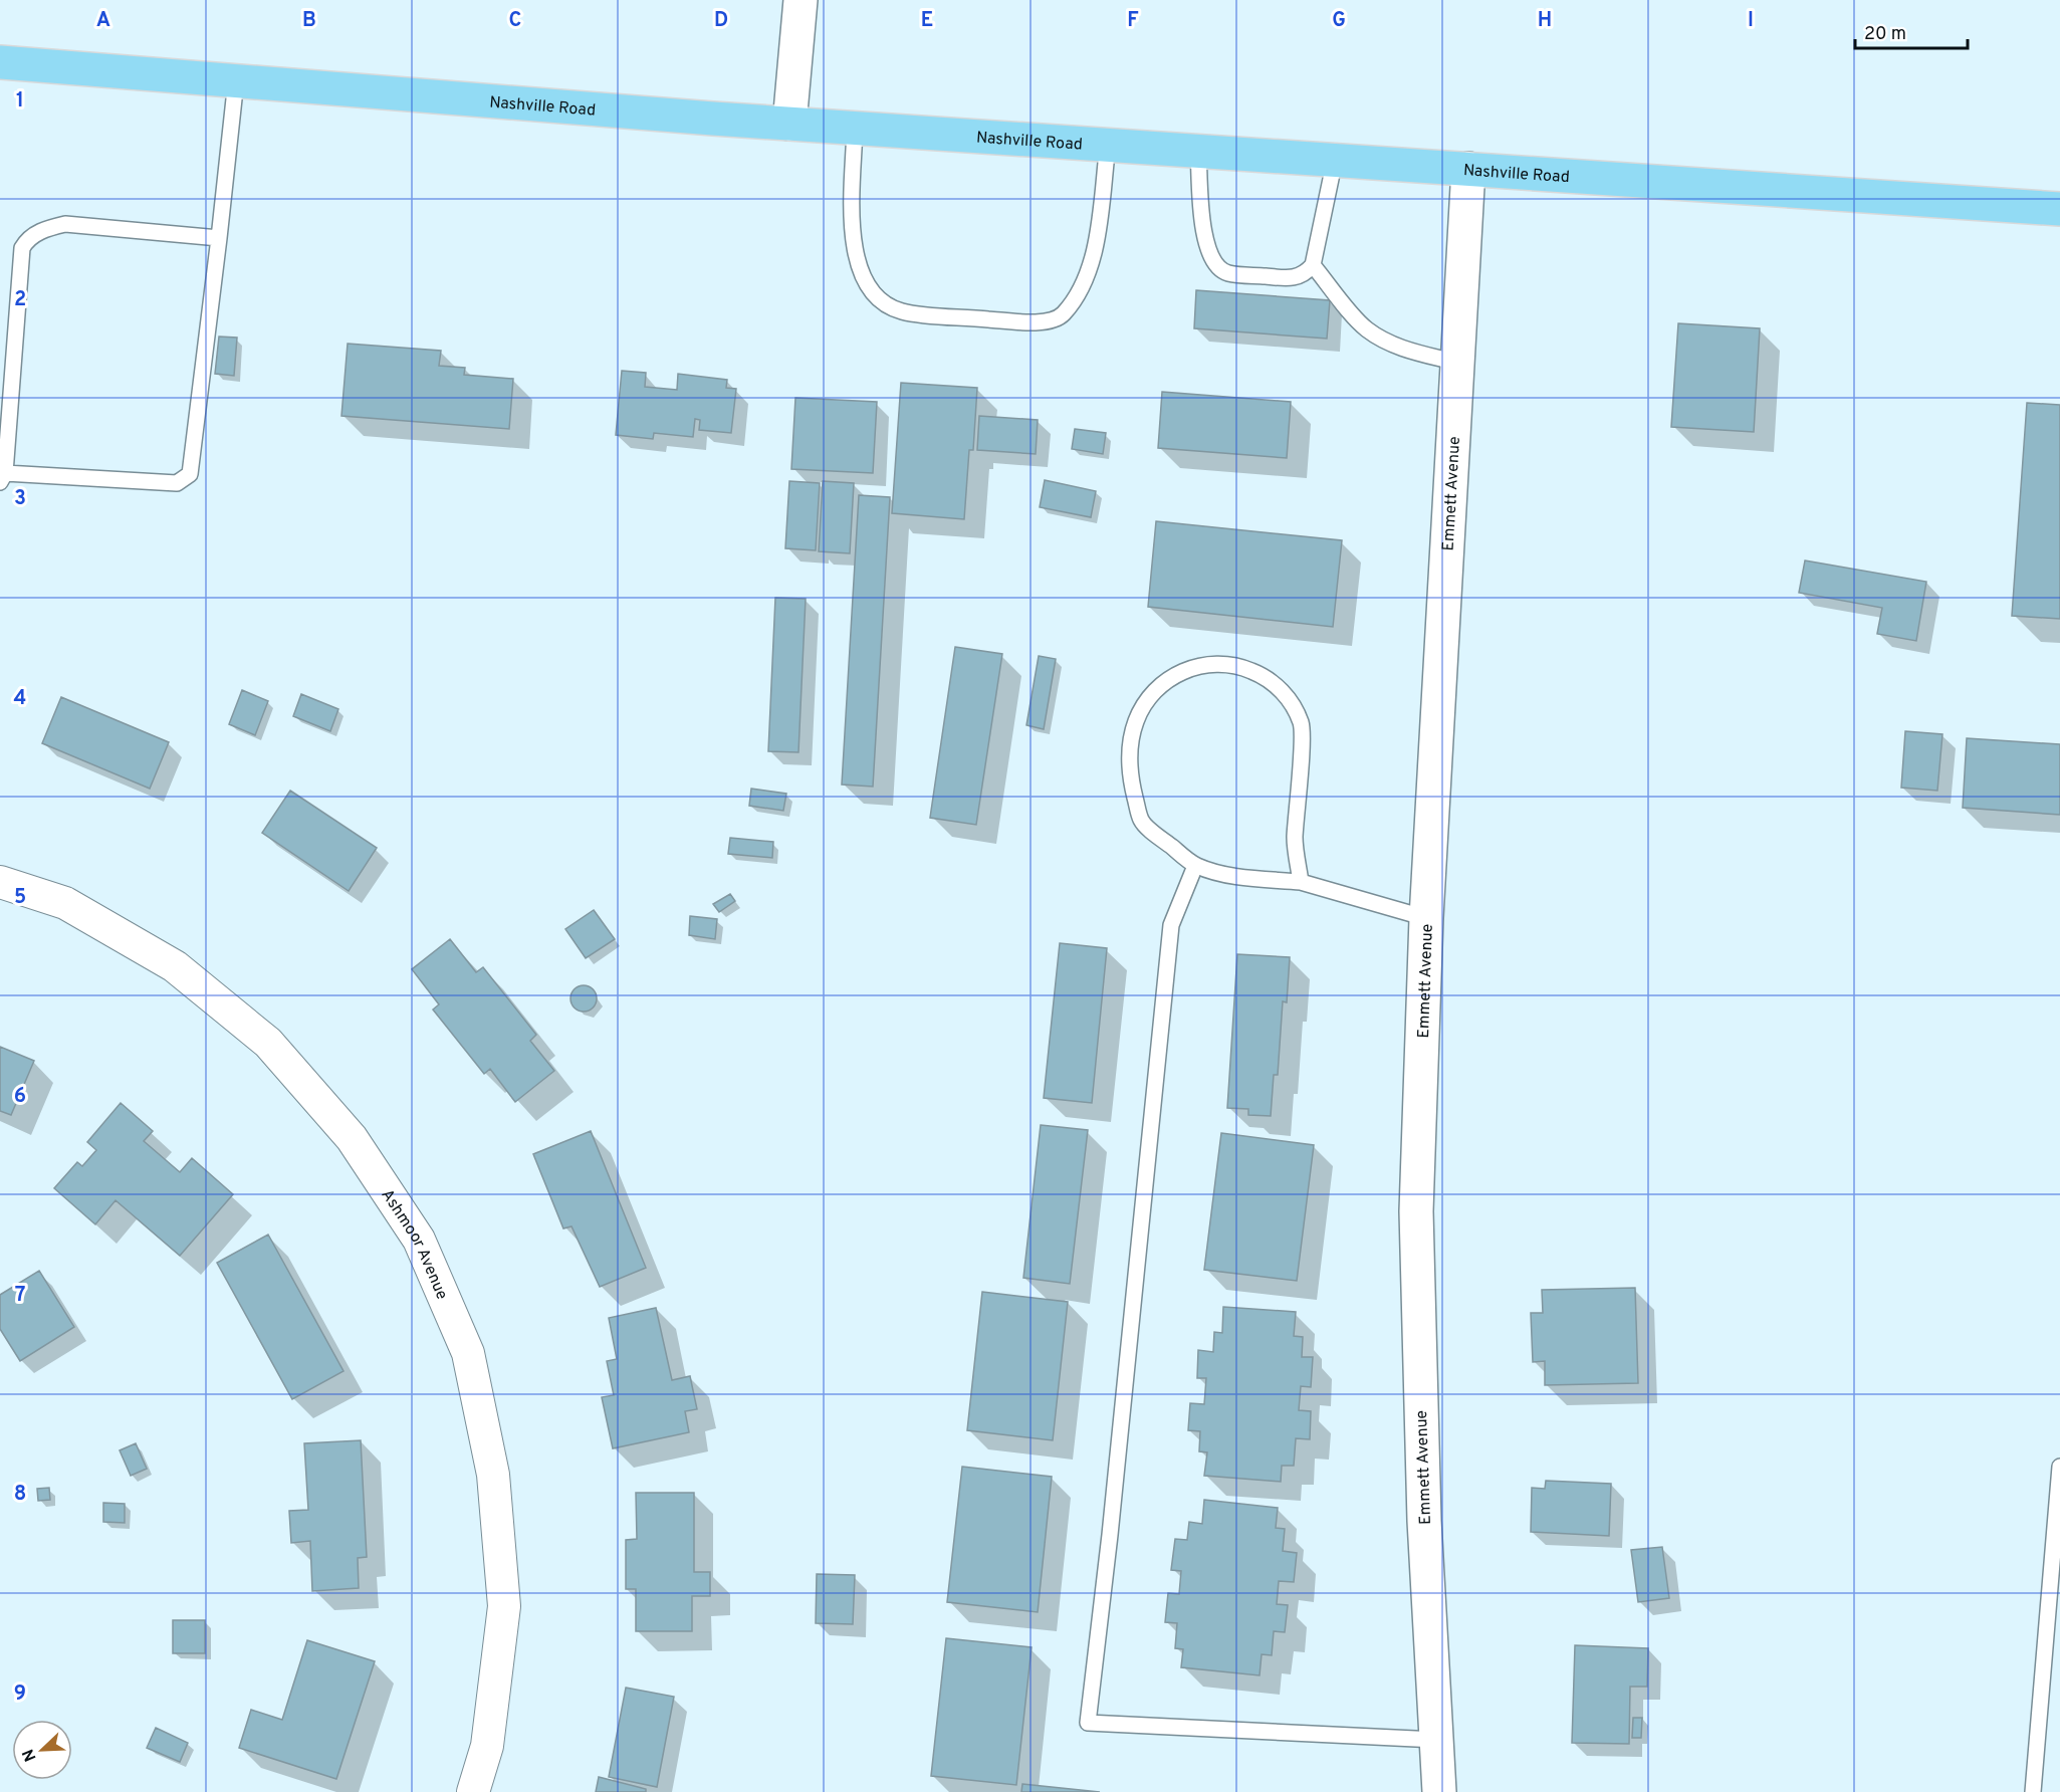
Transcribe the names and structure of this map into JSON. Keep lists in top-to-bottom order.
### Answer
{
  "streets": {
    "main road": ["Nashville Road"],
    "street": ["Emmett Avenue", "Ashmoor Avenue"]
  },
  "crossings": [
    ["Nashville Road", "Emmett Avenue"]
  ],
  "scale_bar": "20 m",
  "north": "bottom left",
  "grid": {
    "columns": [
      "A",
      "B",
      "C",
      "D",
      "E",
      "F",
      "G",
      "H",
      "I"
    ],
    "rows": [
      "1",
      "2",
      "3",
      "4",
      "5",
      "6",
      "7",
      "8",
      "9"
    ]
  }
}
